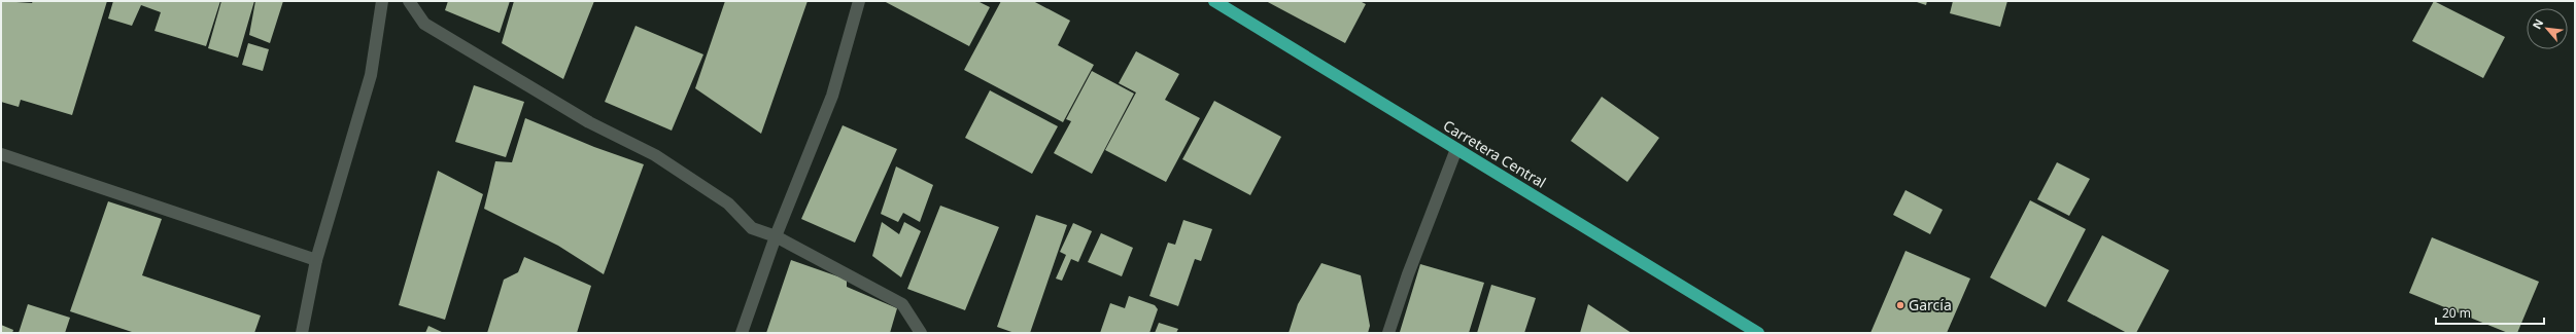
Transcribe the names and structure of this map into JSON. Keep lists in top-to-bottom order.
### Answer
{
  "streets": {
    "highway": ["Carretera Central"]
  },
  "places": ["García"],
  "scale_bar": "20 m",
  "north": "top left"
}
